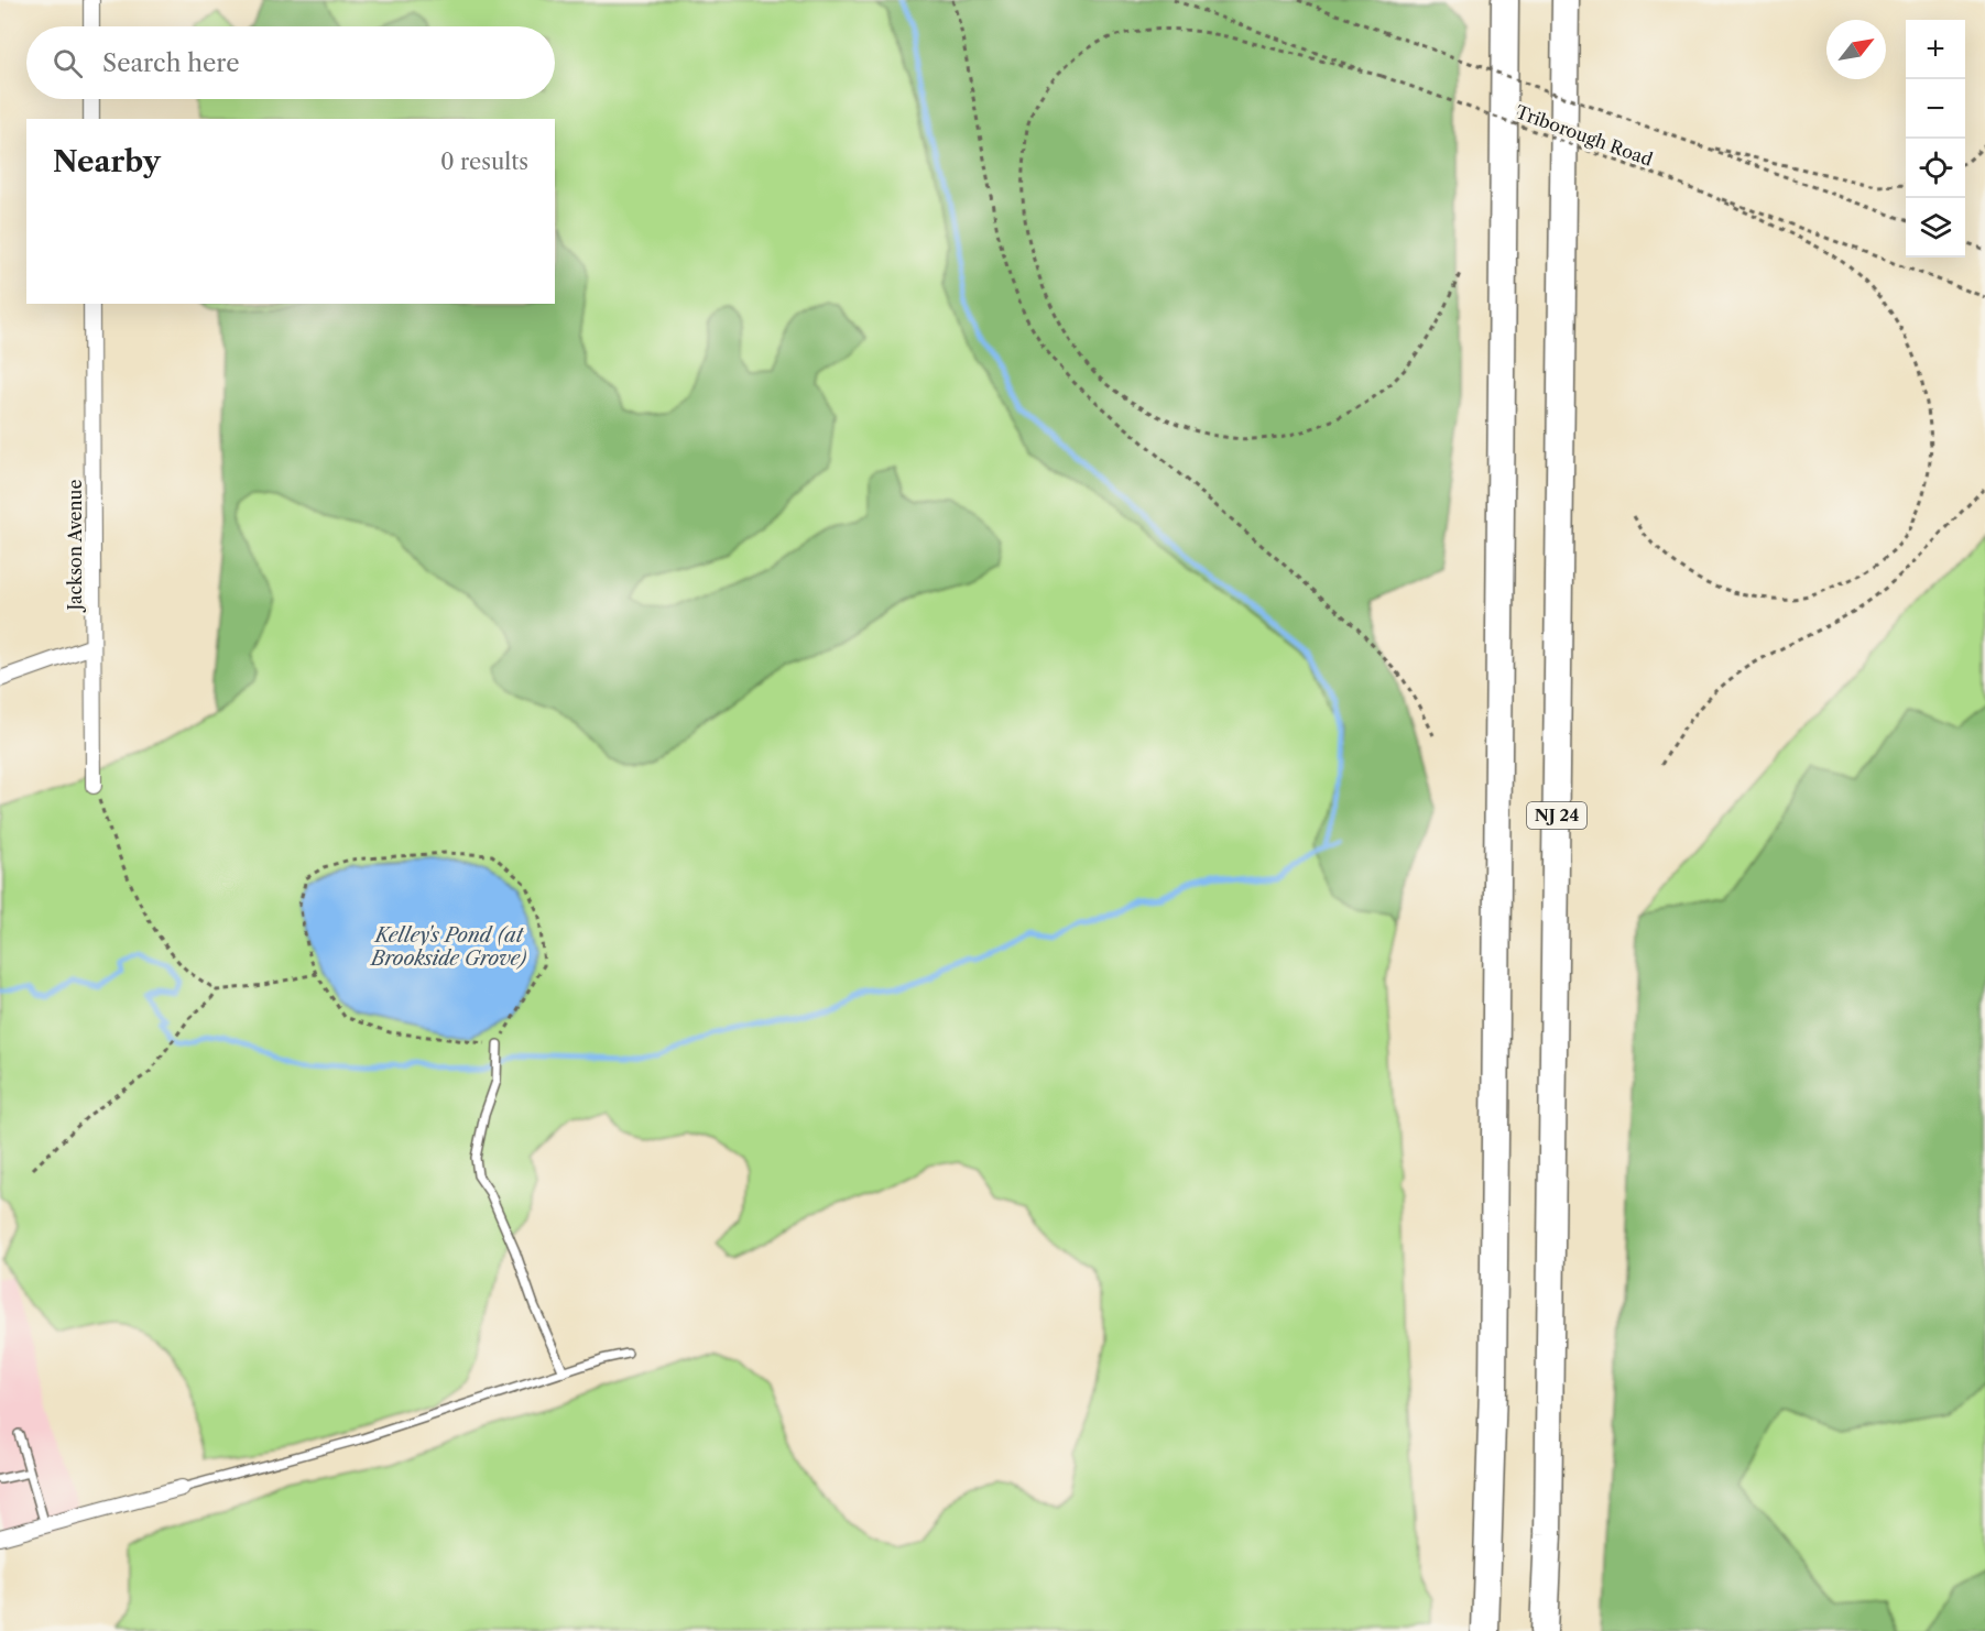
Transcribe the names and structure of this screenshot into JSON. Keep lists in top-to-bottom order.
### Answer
{
  "streets": {
    "highway": ["NJ 24"],
    "street": ["Jackson Avenue"],
    "path": ["Triborough Road"]
  },
  "water": ["Kelley's Pond (at Brookside Grove)"],
  "north": "top right",
  "page": {
    "map_buttons": ["+", "−"],
    "search": "Search here",
    "heading": ["Nearby", "0 results"]
  }
}
